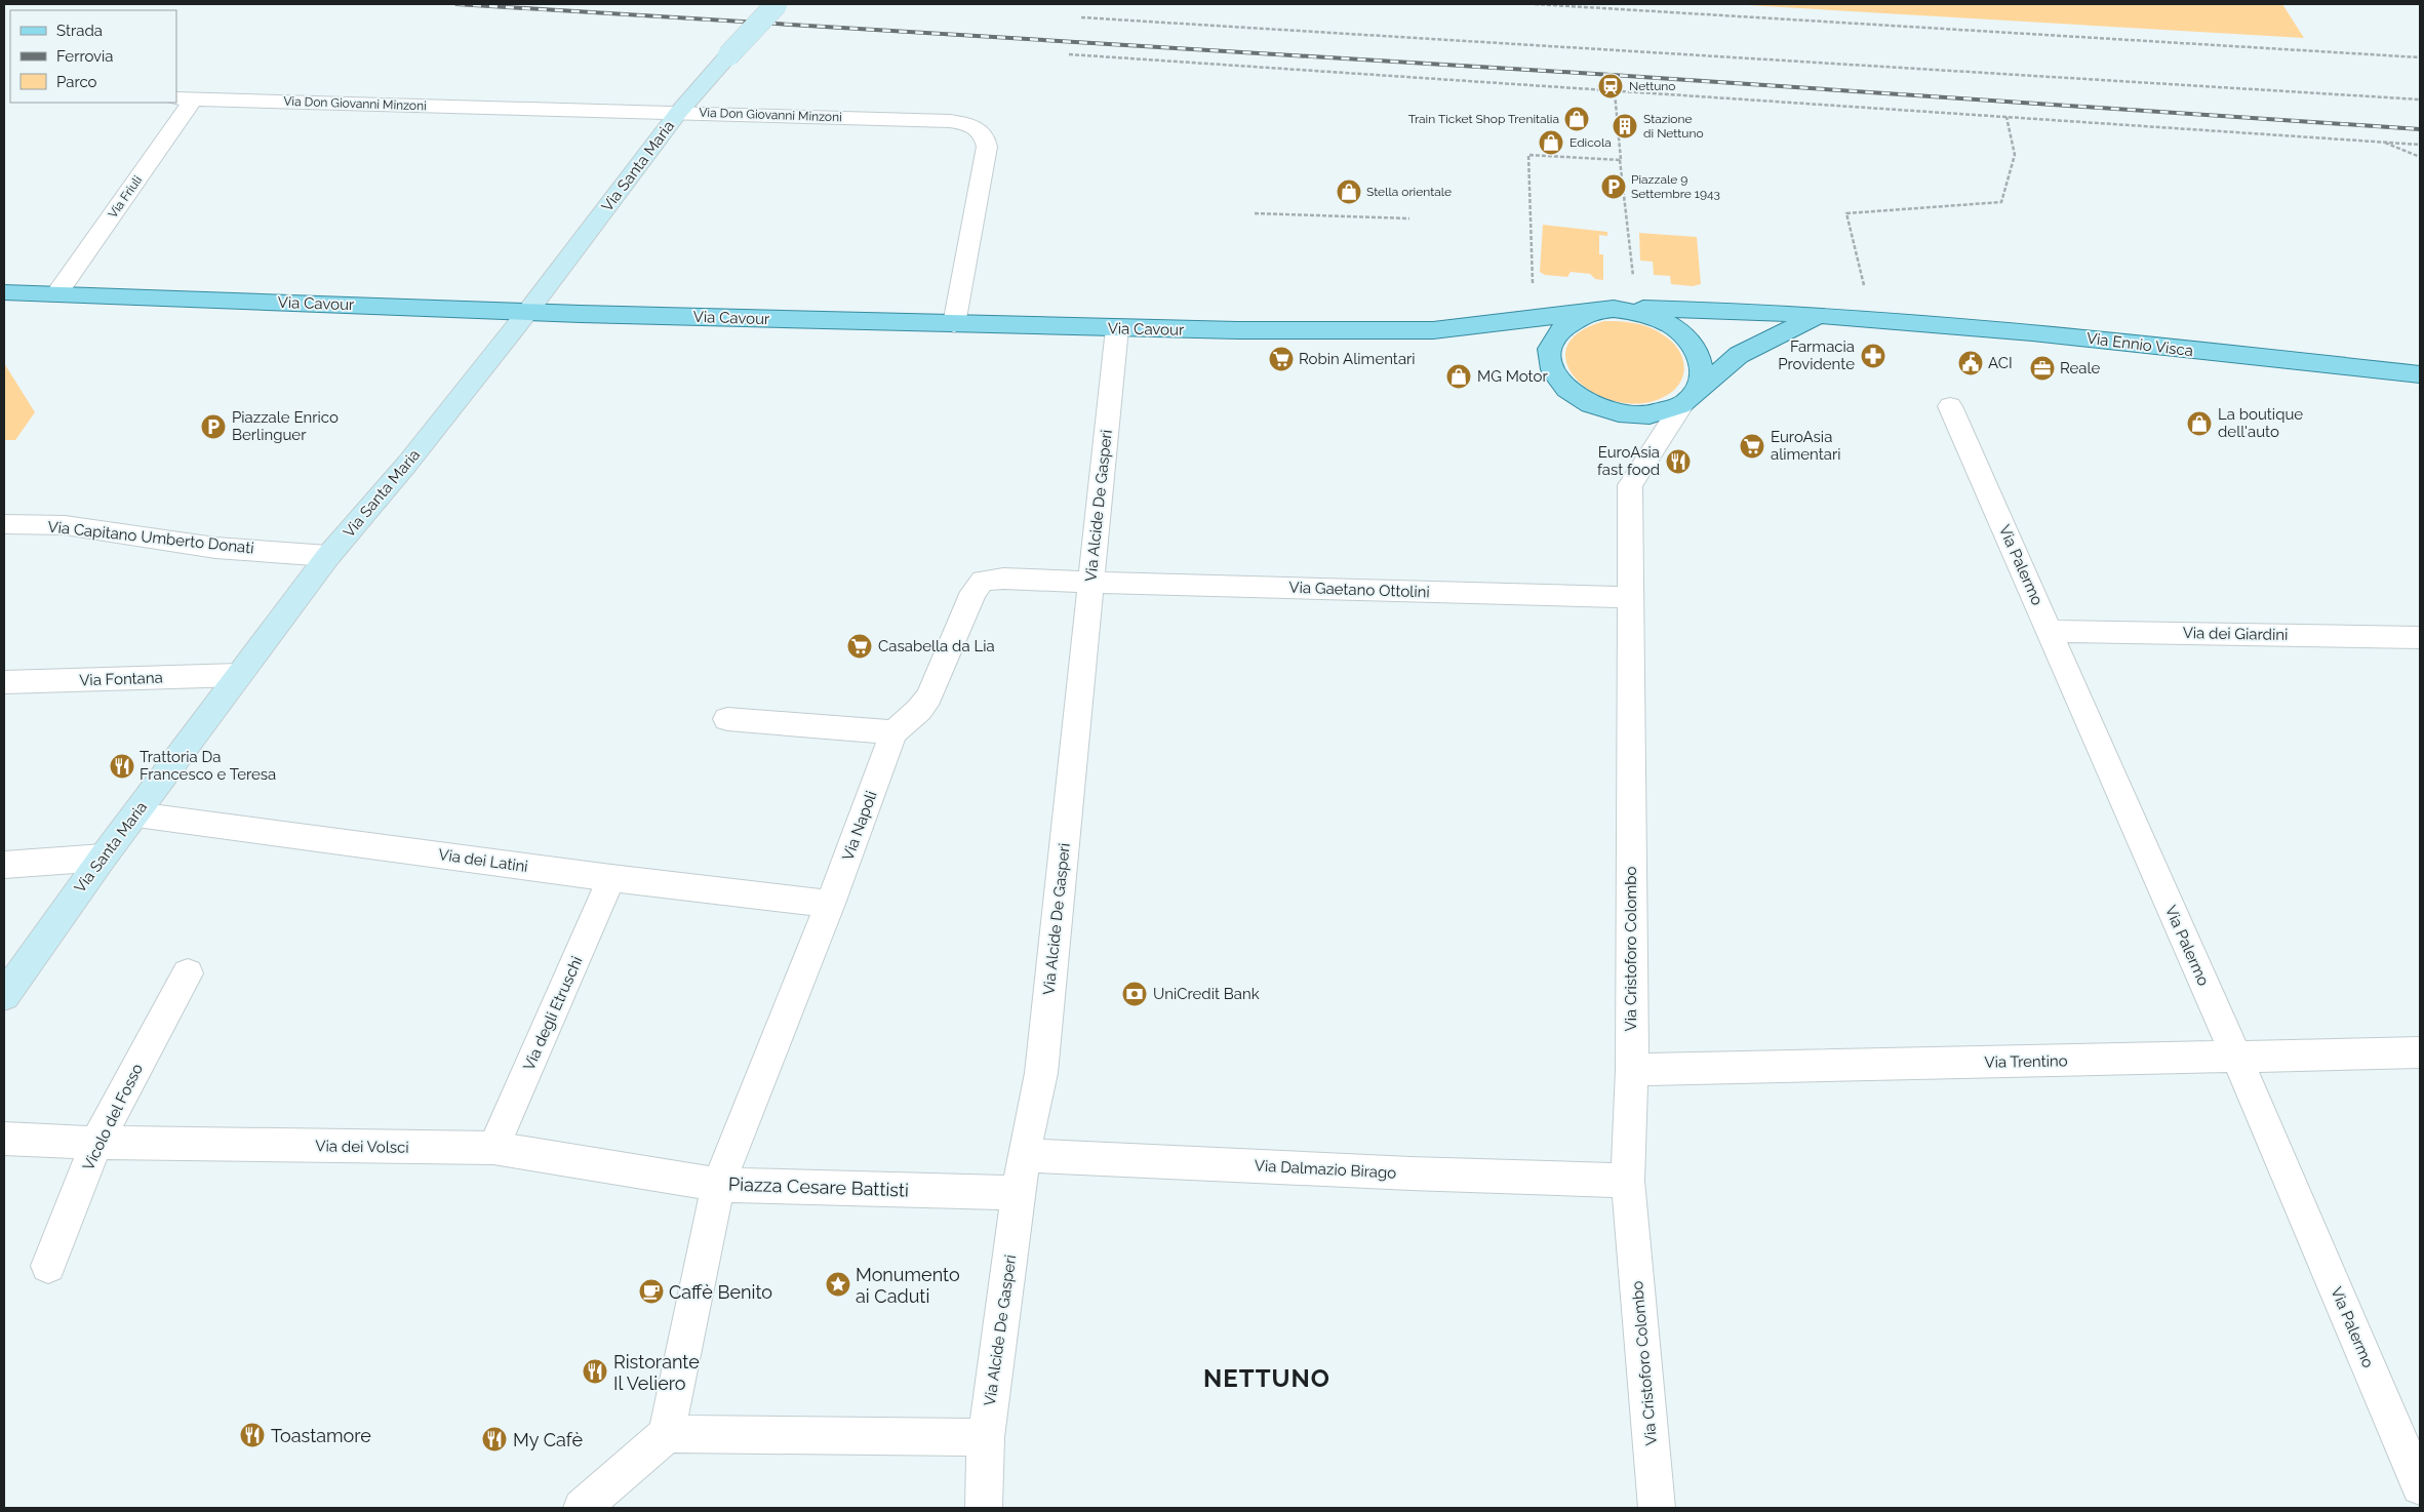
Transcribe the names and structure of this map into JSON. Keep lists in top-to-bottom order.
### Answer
{
  "streets": {
    "main road": ["Via Santa Maria", "Via Cavour", "Via Ennio Visca"],
    "street": [
      "Via Don Giovanni Minzoni",
      "Via Friuli",
      "Via Alcide De Gasperi",
      "Via Capitano Umberto Donati",
      "Via Palermo",
      "Via Gaetano Ottolini",
      "Via dei Giardini",
      "Via Fontana",
      "Via Napoli",
      "Via dei Latini",
      "Via Cristoforo Colombo",
      "Via degli Etruschi",
      "Via Trentino",
      "Vicolo del Fosso",
      "Via dei Volsci",
      "Via Dalmazio Birago",
      "Piazza Cesare Battisti"
    ]
  },
  "crossings": [
    ["Via Don Giovanni Minzoni", "Via Santa Maria"],
    ["Via Don Giovanni Minzoni", "Via Friuli"],
    ["Via Don Giovanni Minzoni", "Via Cavour"],
    ["Via Santa Maria", "Via Cavour"],
    ["Via Santa Maria", "Via Capitano Umberto Donati"],
    ["Via Santa Maria", "Via Fontana"],
    ["Via Santa Maria", "Via dei Latini"],
    ["Via Friuli", "Via Cavour"],
    ["Via Cavour", "Via Alcide De Gasperi"],
    ["Via Cavour", "Via Cristoforo Colombo"],
    ["Via Alcide De Gasperi", "Via Gaetano Ottolini"],
    ["Via Alcide De Gasperi", "Via Napoli"],
    ["Via Alcide De Gasperi", "Via Dalmazio Birago"],
    ["Via Alcide De Gasperi", "Piazza Cesare Battisti"],
    ["Via Palermo", "Via dei Giardini"],
    ["Via Palermo", "Via Trentino"],
    ["Via Gaetano Ottolini", "Via Napoli"],
    ["Via Gaetano Ottolini", "Via Cristoforo Colombo"],
    ["Via Napoli", "Via dei Latini"],
    ["Via Napoli", "Via dei Volsci"],
    ["Via Napoli", "Piazza Cesare Battisti"],
    ["Via dei Latini", "Via degli Etruschi"],
    ["Via Cristoforo Colombo", "Via Trentino"],
    ["Via Cristoforo Colombo", "Via Dalmazio Birago"],
    ["Via degli Etruschi", "Via dei Volsci"],
    ["Vicolo del Fosso", "Via dei Volsci"],
    ["Via dei Volsci", "Piazza Cesare Battisti"]
  ],
  "districts": ["NETTUNO"],
  "places": {
    "station": ["Nettuno"],
    "shop": [
      "Train Ticket Shop Trenitalia",
      "Edicola",
      "Stella orientale",
      "MG Motor",
      "La boutique dell'auto"
    ],
    "building": ["Stazione di Nettuno"],
    "parking": ["Piazzale 9 Settembre 1943", "Piazzale Enrico Berlinguer"],
    "pharmacy": ["Farmacia Providente"],
    "supermarket": ["Robin Alimentari", "EuroAsia alimentari", "Casabella da Lia"],
    "public building": ["ACI"],
    "office": ["Reale"],
    "restaurant": [
      "EuroAsia fast food",
      "Trattoria Da Francesco e Teresa",
      "Ristorante Il Veliero",
      "Toastamore",
      "My Cafè"
    ],
    "bank": ["UniCredit Bank"],
    "place": ["Monumento ai Caduti"],
    "cafe": ["Caffè Benito"]
  },
  "legend": ["Strada", "Ferrovia", "Parco"]
}
